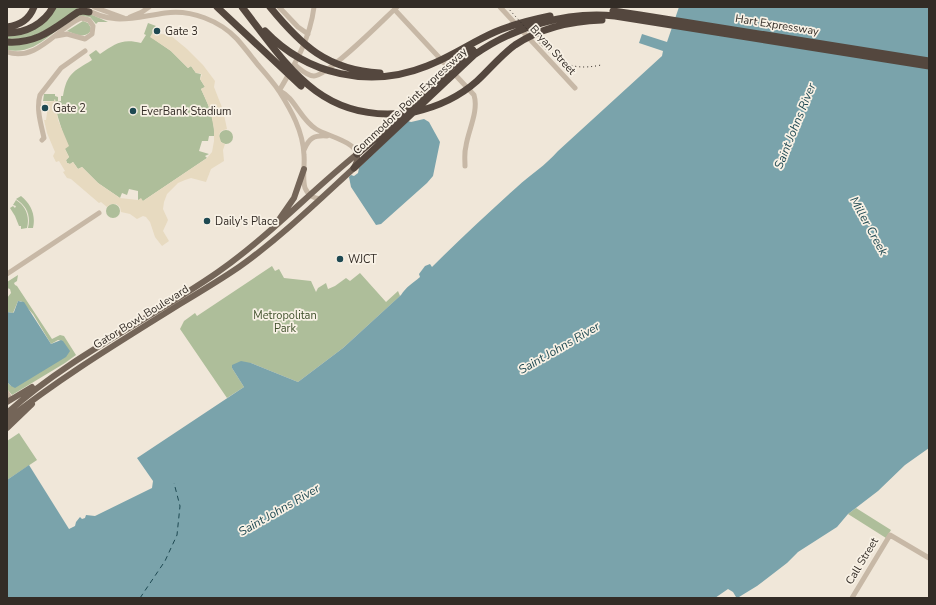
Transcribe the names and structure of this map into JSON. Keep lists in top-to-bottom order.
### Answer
{
  "streets": {
    "highway": ["Hart Expressway", "Commodore Point Expressway"],
    "main road": ["Gator Bowl Boulevard"],
    "street": ["Bryan Street", "Call Street"]
  },
  "crossings": [
    ["Hart Expressway", "Commodore Point Expressway"],
    ["Commodore Point Expressway", "Gator Bowl Boulevard"]
  ],
  "water": ["Saint Johns River", "Miller Creek"],
  "parks": ["Metropolitan Park"],
  "places": [
    "Gate 3",
    "Gate 2",
    "EverBank Stadium",
    "Daily's Place",
    "WJCT"
  ]
}
